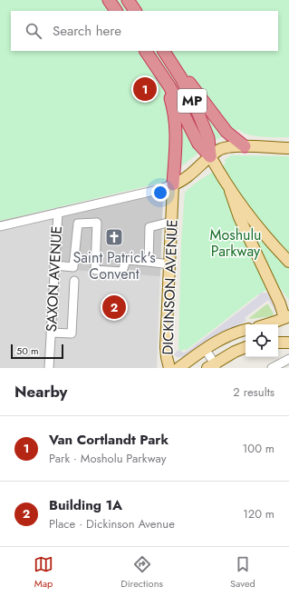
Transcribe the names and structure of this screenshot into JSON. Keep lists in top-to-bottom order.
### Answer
{
  "streets": {
    "highway": ["MP"],
    "main road": ["DICKINSON AVENUE"],
    "street": ["SAXON AVENUE"]
  },
  "parks": ["Moshulu Parkway"],
  "places": {
    "church": ["Saint Patrick's Convent"]
  },
  "scale_bar": "50 m",
  "page": {
    "search": "Search here",
    "pins": ["1", "2"],
    "scale": "50 m",
    "heading": ["Nearby", "2 results"],
    "list": [
      {
        "mark": "1",
        "name": "Van Cortlandt Park",
        "note": "Park · Mosholu Parkway",
        "value": "100 m"
      },
      {
        "mark": "2",
        "name": "Building 1A",
        "note": "Place · Dickinson Avenue",
        "value": "120 m"
      }
    ],
    "nav": ["Map", "Directions", "Saved"]
  }
}
